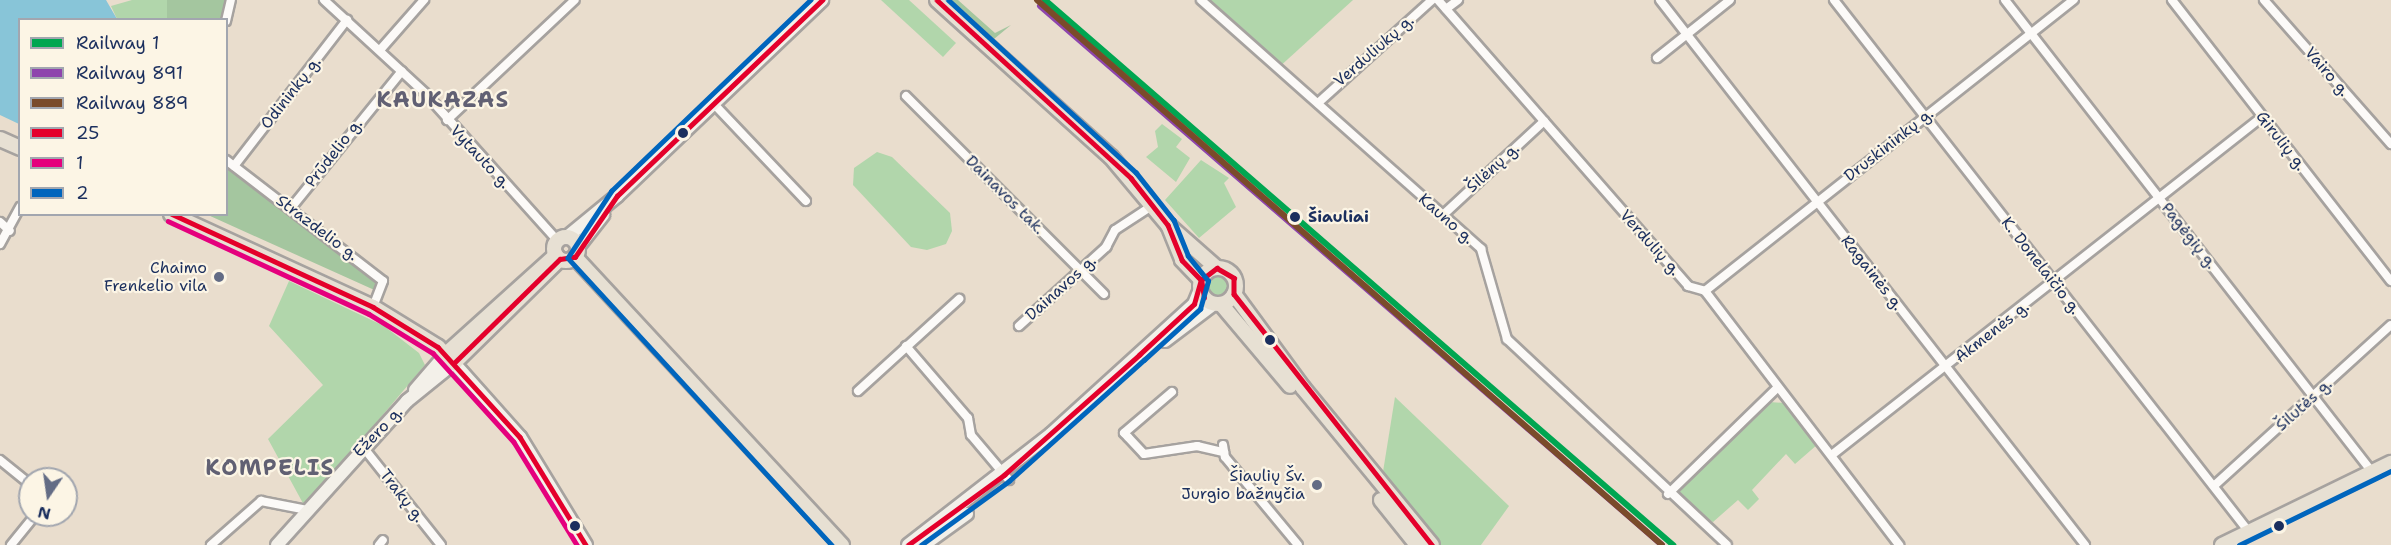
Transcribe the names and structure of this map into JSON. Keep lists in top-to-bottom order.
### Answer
{
  "streets": {
    "main road": ["Ežero g."],
    "street": [
      "Verduliukų g.",
      "Vairo g.",
      "Odininkų g.",
      "Girulių g.",
      "Druskininkų g.",
      "Prūdelio g.",
      "Vytauto g.",
      "Šilėnų g.",
      "Dainavos tak.",
      "Kauno g.",
      "Strazdelio g.",
      "Pagėgių g.",
      "Verdulių g.",
      "K. Donelaičio g.",
      "Ragainės g.",
      "Dainavos g.",
      "Akmenės g.",
      "Šilutės g.",
      "Trakų g."
    ]
  },
  "crossings": [
    ["Verduliukų g.", "Kauno g."],
    ["Odininkų g.", "Vytauto g."],
    ["Odininkų g.", "Strazdelio g."],
    ["Girulių g.", "Akmenės g."],
    ["Druskininkų g.", "Pagėgių g."],
    ["Druskininkų g.", "Verdulių g."],
    ["Druskininkų g.", "K. Donelaičio g."],
    ["Druskininkų g.", "Ragainės g."],
    ["Prūdelio g.", "Vytauto g."],
    ["Prūdelio g.", "Strazdelio g."],
    ["Šilėnų g.", "Kauno g."],
    ["Šilėnų g.", "Verdulių g."],
    ["Dainavos tak.", "Dainavos g."],
    ["Pagėgių g.", "Akmenės g."],
    ["Pagėgių g.", "Šilutės g."],
    ["Verdulių g.", "Akmenės g."],
    ["K. Donelaičio g.", "Akmenės g."],
    ["K. Donelaičio g.", "Šilutės g."],
    ["Ragainės g.", "Akmenės g."],
    ["Ežero g.", "Trakų g."]
  ],
  "districts": ["KAUKAZAS", "KOMPELIS"],
  "places": ["Šiauliai", "Chaimo Frenkelio vila", "Šiaulių Šv. Jurgio bažnyčia"],
  "lines": [
    "rail line 1",
    "rail line 889",
    "transit line 25",
    "transit line 2",
    "rail line 891",
    "transit line 1"
  ],
  "legend": [
    "Railway 1",
    "Railway 891",
    "Railway 889",
    "25",
    "1",
    "2"
  ],
  "north": "bottom"
}
